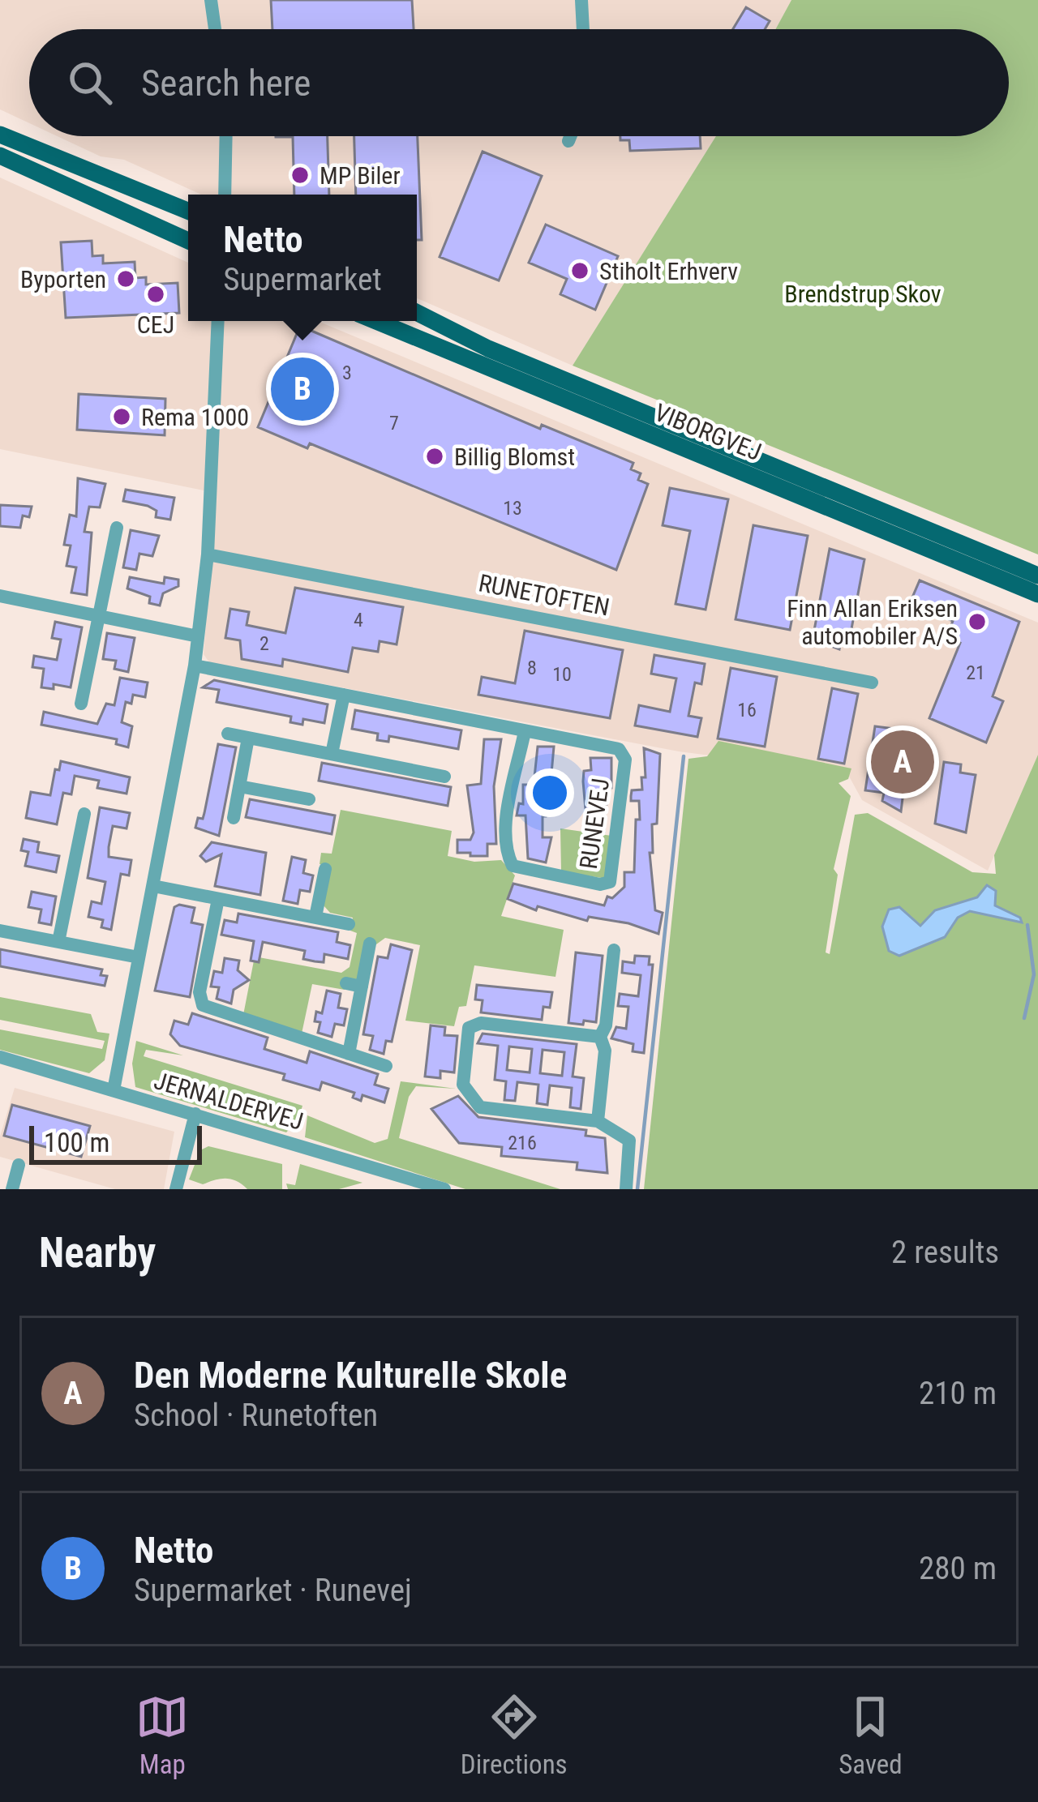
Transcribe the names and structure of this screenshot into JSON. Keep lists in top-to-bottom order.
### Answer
{
  "streets": {
    "main road": ["VIBORGVEJ"],
    "street": ["RUNETOFTEN", "RUNEVEJ", "JERNALDERVEJ"]
  },
  "parks": ["Brendstrup Skov"],
  "places": [
    "MP Biler",
    "Stiholt Erhverv",
    "Byporten",
    "CEJ",
    "Rema 1000",
    "Billig Blomst",
    "Finn Allan Eriksen automobiler A/S"
  ],
  "house_numbers": [
    "3",
    "7",
    "13",
    "4",
    "2",
    "8",
    "21",
    "10",
    "16",
    "216"
  ],
  "scale_bar": "100 m",
  "page": {
    "search": "Search here",
    "popup": ["Netto", "Supermarket"],
    "pins": ["B", "A"],
    "scale": "100 m",
    "heading": ["Nearby", "2 results"],
    "list": [
      {
        "mark": "A",
        "name": "Den Moderne Kulturelle Skole",
        "note": "School · Runetoften",
        "value": "210 m"
      },
      {
        "mark": "B",
        "name": "Netto",
        "note": "Supermarket · Runevej",
        "value": "280 m"
      }
    ],
    "nav": ["Map", "Directions", "Saved"]
  }
}
